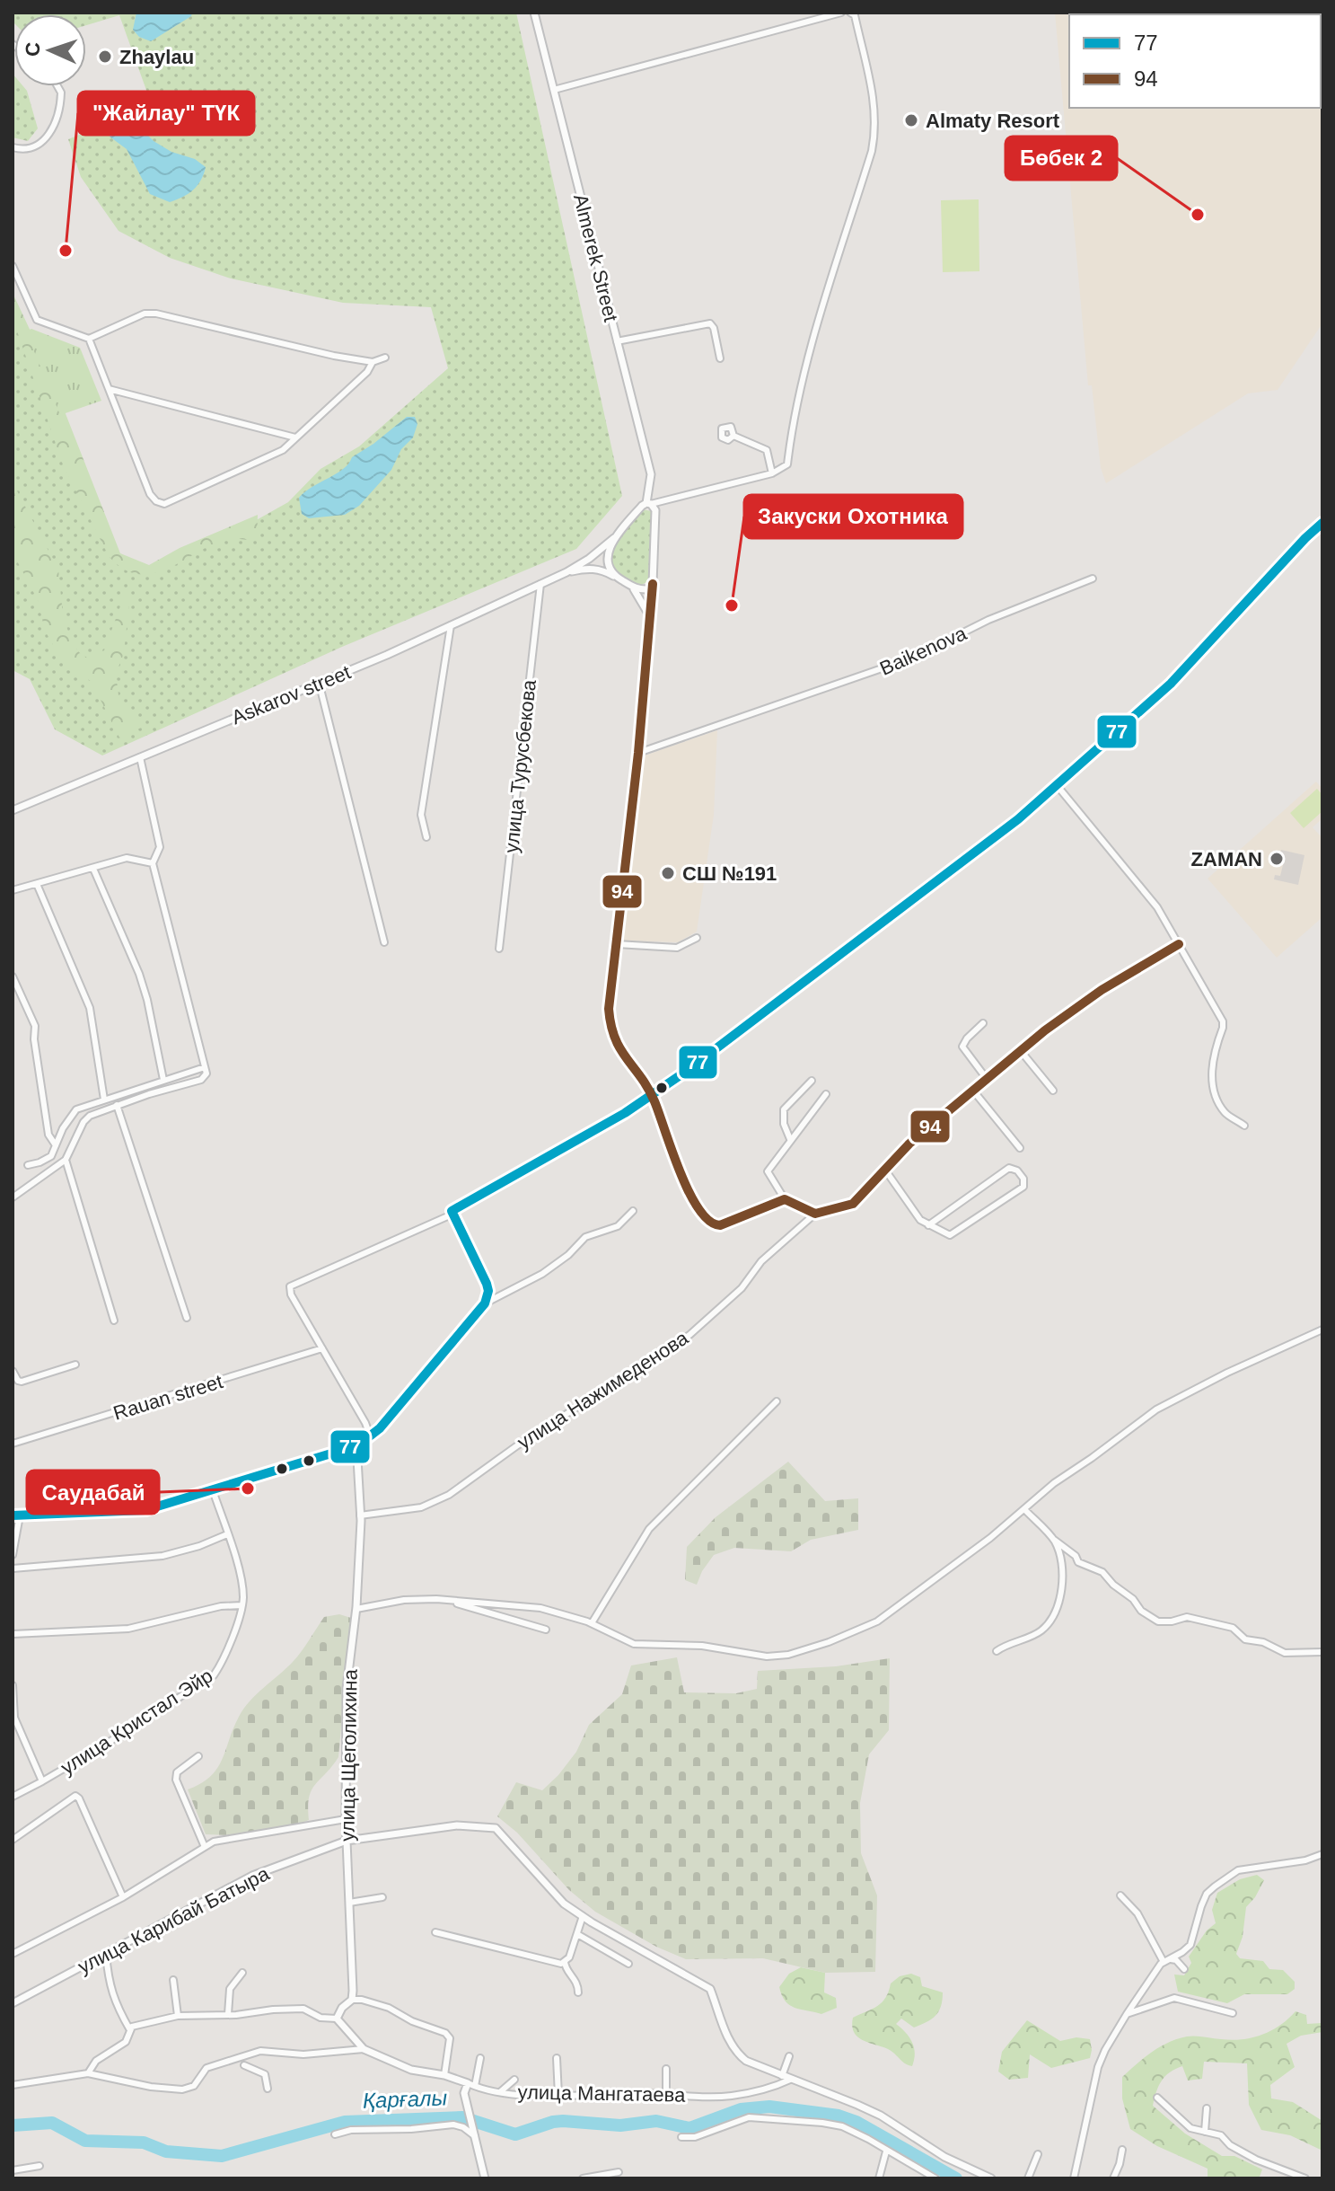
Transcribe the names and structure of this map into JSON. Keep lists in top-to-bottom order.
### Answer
{
  "streets": {
    "street": [
      "Almerek Street",
      "Baikenova",
      "Askarov street",
      "улица Турусбекова",
      "улица Нажимеденова",
      "Rauan street",
      "улица Кристал Эйр",
      "улица Щеголихина",
      "улица Карибай Батыра",
      "улица Мангатаева"
    ]
  },
  "crossings": [
    ["Askarov street", "улица Турусбекова"],
    ["улица Нажимеденова", "улица Щеголихина"],
    ["улица Щеголихина", "улица Карибай Батыра"],
    ["улица Карибай Батыра", "улица Мангатаева"]
  ],
  "water": ["Қарғалы"],
  "places": [
    "Zhaylau",
    "Almaty Resort",
    "Бөбек 2",
    "\"Жайлау\" ТҮК",
    "Закуски Охотника",
    "ZAMAN",
    "СШ №191",
    "Саудабай"
  ],
  "lines": ["transit line 77", "transit line 94"],
  "legend": ["77", "94"],
  "north": "left"
}
